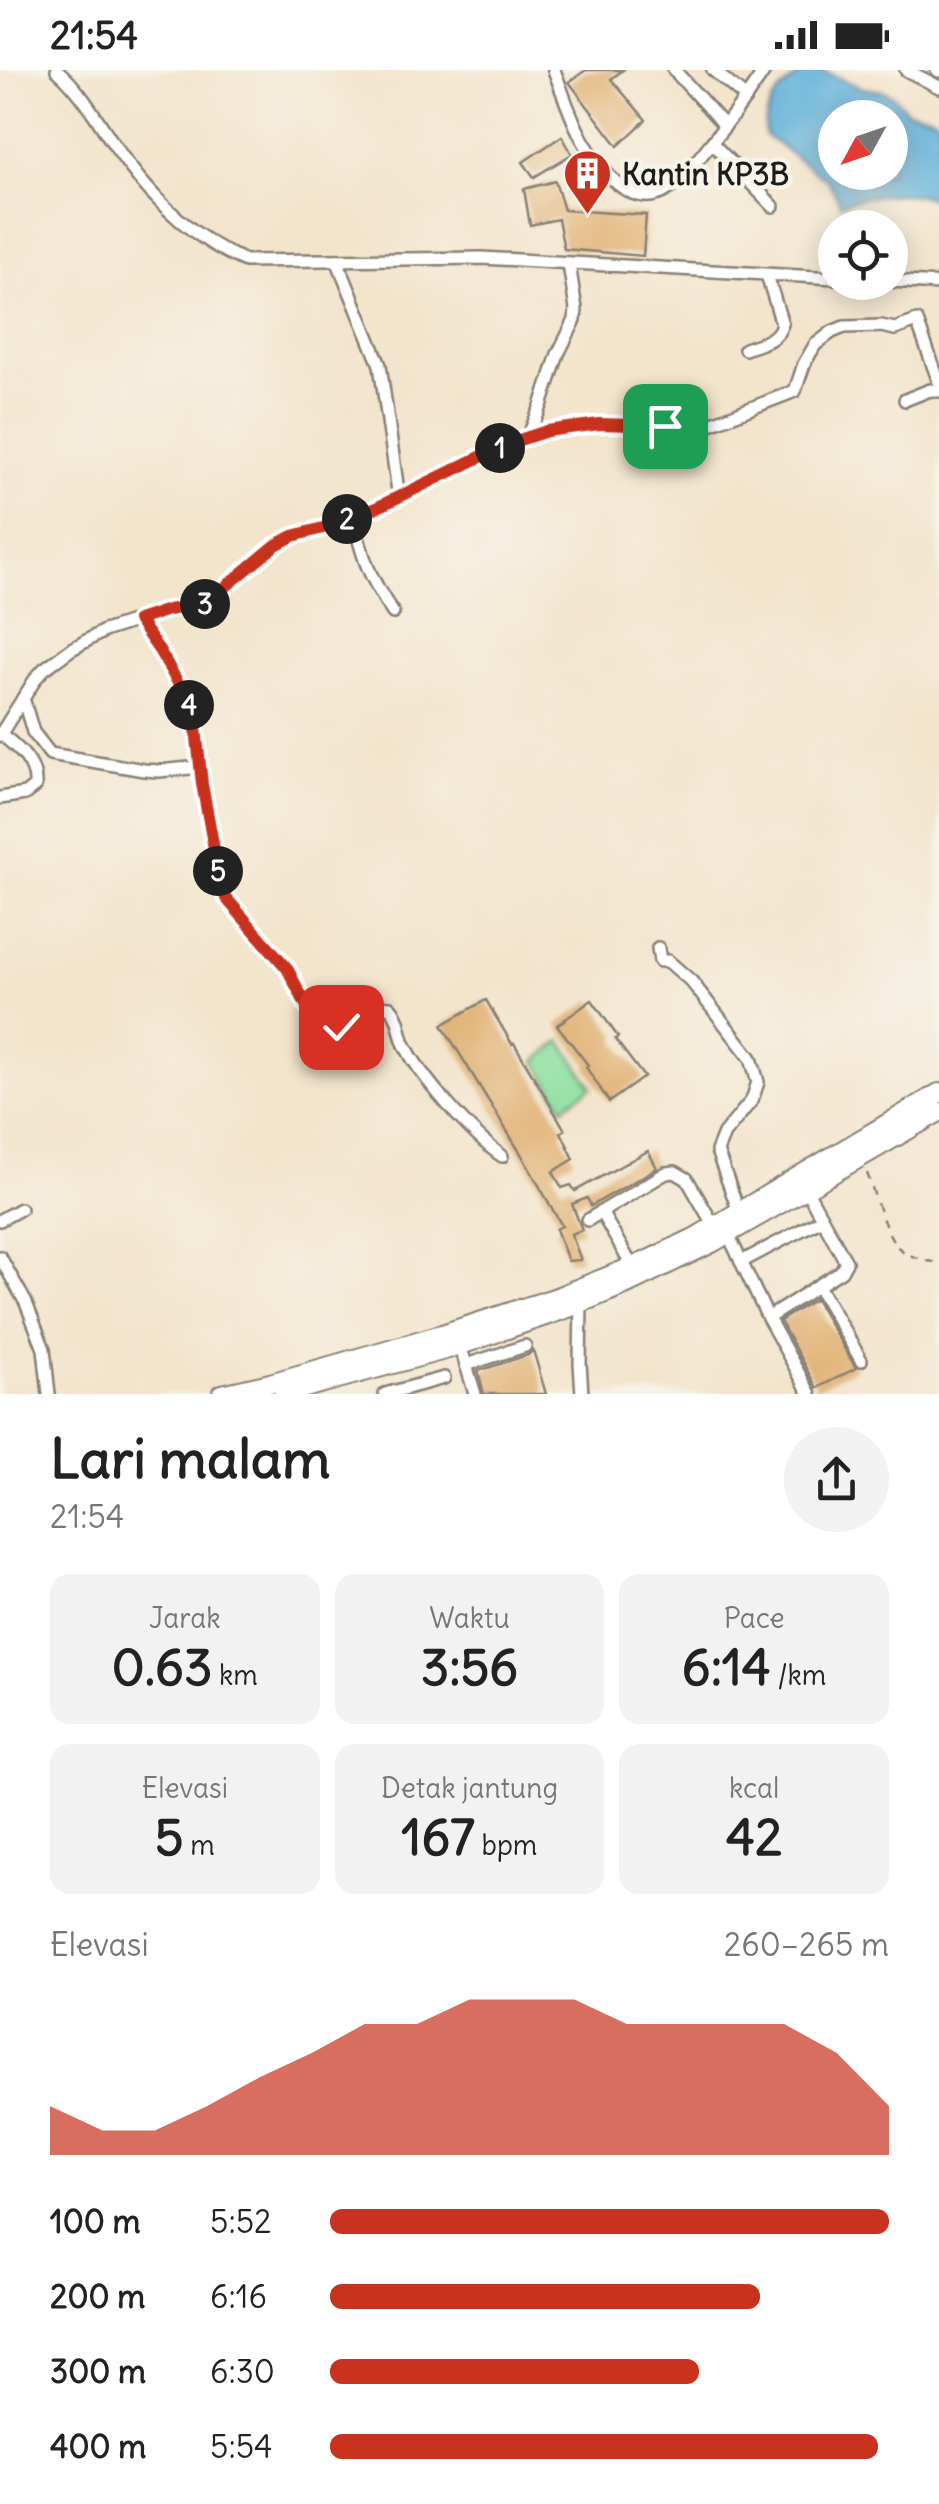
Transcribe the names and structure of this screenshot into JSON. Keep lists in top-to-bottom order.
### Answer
{
  "places": {
    "building": ["Kantin KP3B"]
  },
  "north": "bottom left",
  "page": {
    "status": "21:54",
    "pins": [
      "1",
      "2",
      "3",
      "4",
      "5"
    ],
    "heading": ["Lari malam", "21:54"],
    "stats": [
      ["Jarak", "0.63 km"],
      ["Waktu", "3:56"],
      ["Pace", "6:14 /km"],
      ["Elevasi", "5 m"],
      ["Detak jantung", "167 bpm"],
      ["kcal", "42"]
    ],
    "chart": ["Elevasi", "260–265 m"],
    "list": [
      {
        "name": "100 m",
        "note": "5:52"
      },
      {
        "name": "200 m",
        "note": "6:16"
      },
      {
        "name": "300 m",
        "note": "6:30"
      },
      {
        "name": "400 m",
        "note": "5:54"
      }
    ]
  }
}
